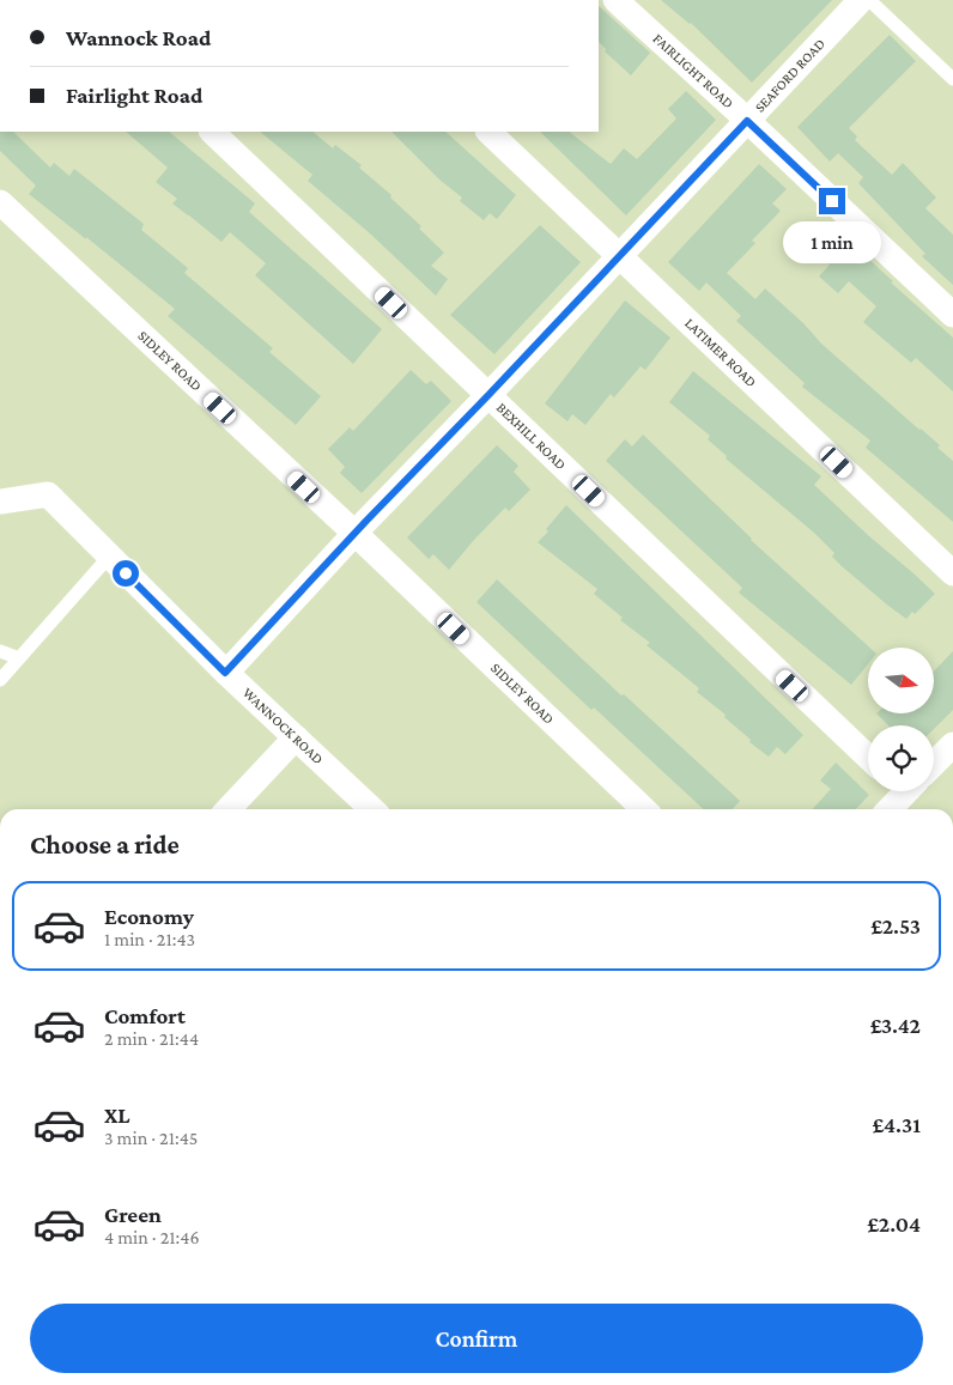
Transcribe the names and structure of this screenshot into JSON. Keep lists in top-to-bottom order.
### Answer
{
  "streets": {
    "street": [
      "FAIRLIGHT ROAD",
      "SEAFORD ROAD",
      "LATIMER ROAD",
      "SIDLEY ROAD",
      "BEXHILL ROAD",
      "WANNOCK ROAD"
    ]
  },
  "crossings": [
    ["FAIRLIGHT ROAD", "SEAFORD ROAD"],
    ["SEAFORD ROAD", "LATIMER ROAD"],
    ["SEAFORD ROAD", "SIDLEY ROAD"],
    ["SEAFORD ROAD", "BEXHILL ROAD"],
    ["SEAFORD ROAD", "WANNOCK ROAD"]
  ],
  "north": "right",
  "page": {
    "banner": ["Wannock Road", "Fairlight Road"],
    "bubble": "1 min",
    "heading": "Choose a ride",
    "list": [
      {
        "name": "Economy",
        "note": "1 min · 21:43",
        "value": "£2.53"
      },
      {
        "name": "Comfort",
        "note": "2 min · 21:44",
        "value": "£3.42"
      },
      {
        "name": "XL",
        "note": "3 min · 21:45",
        "value": "£4.31"
      },
      {
        "name": "Green",
        "note": "4 min · 21:46",
        "value": "£2.04"
      }
    ],
    "buttons": "Confirm"
  }
}
